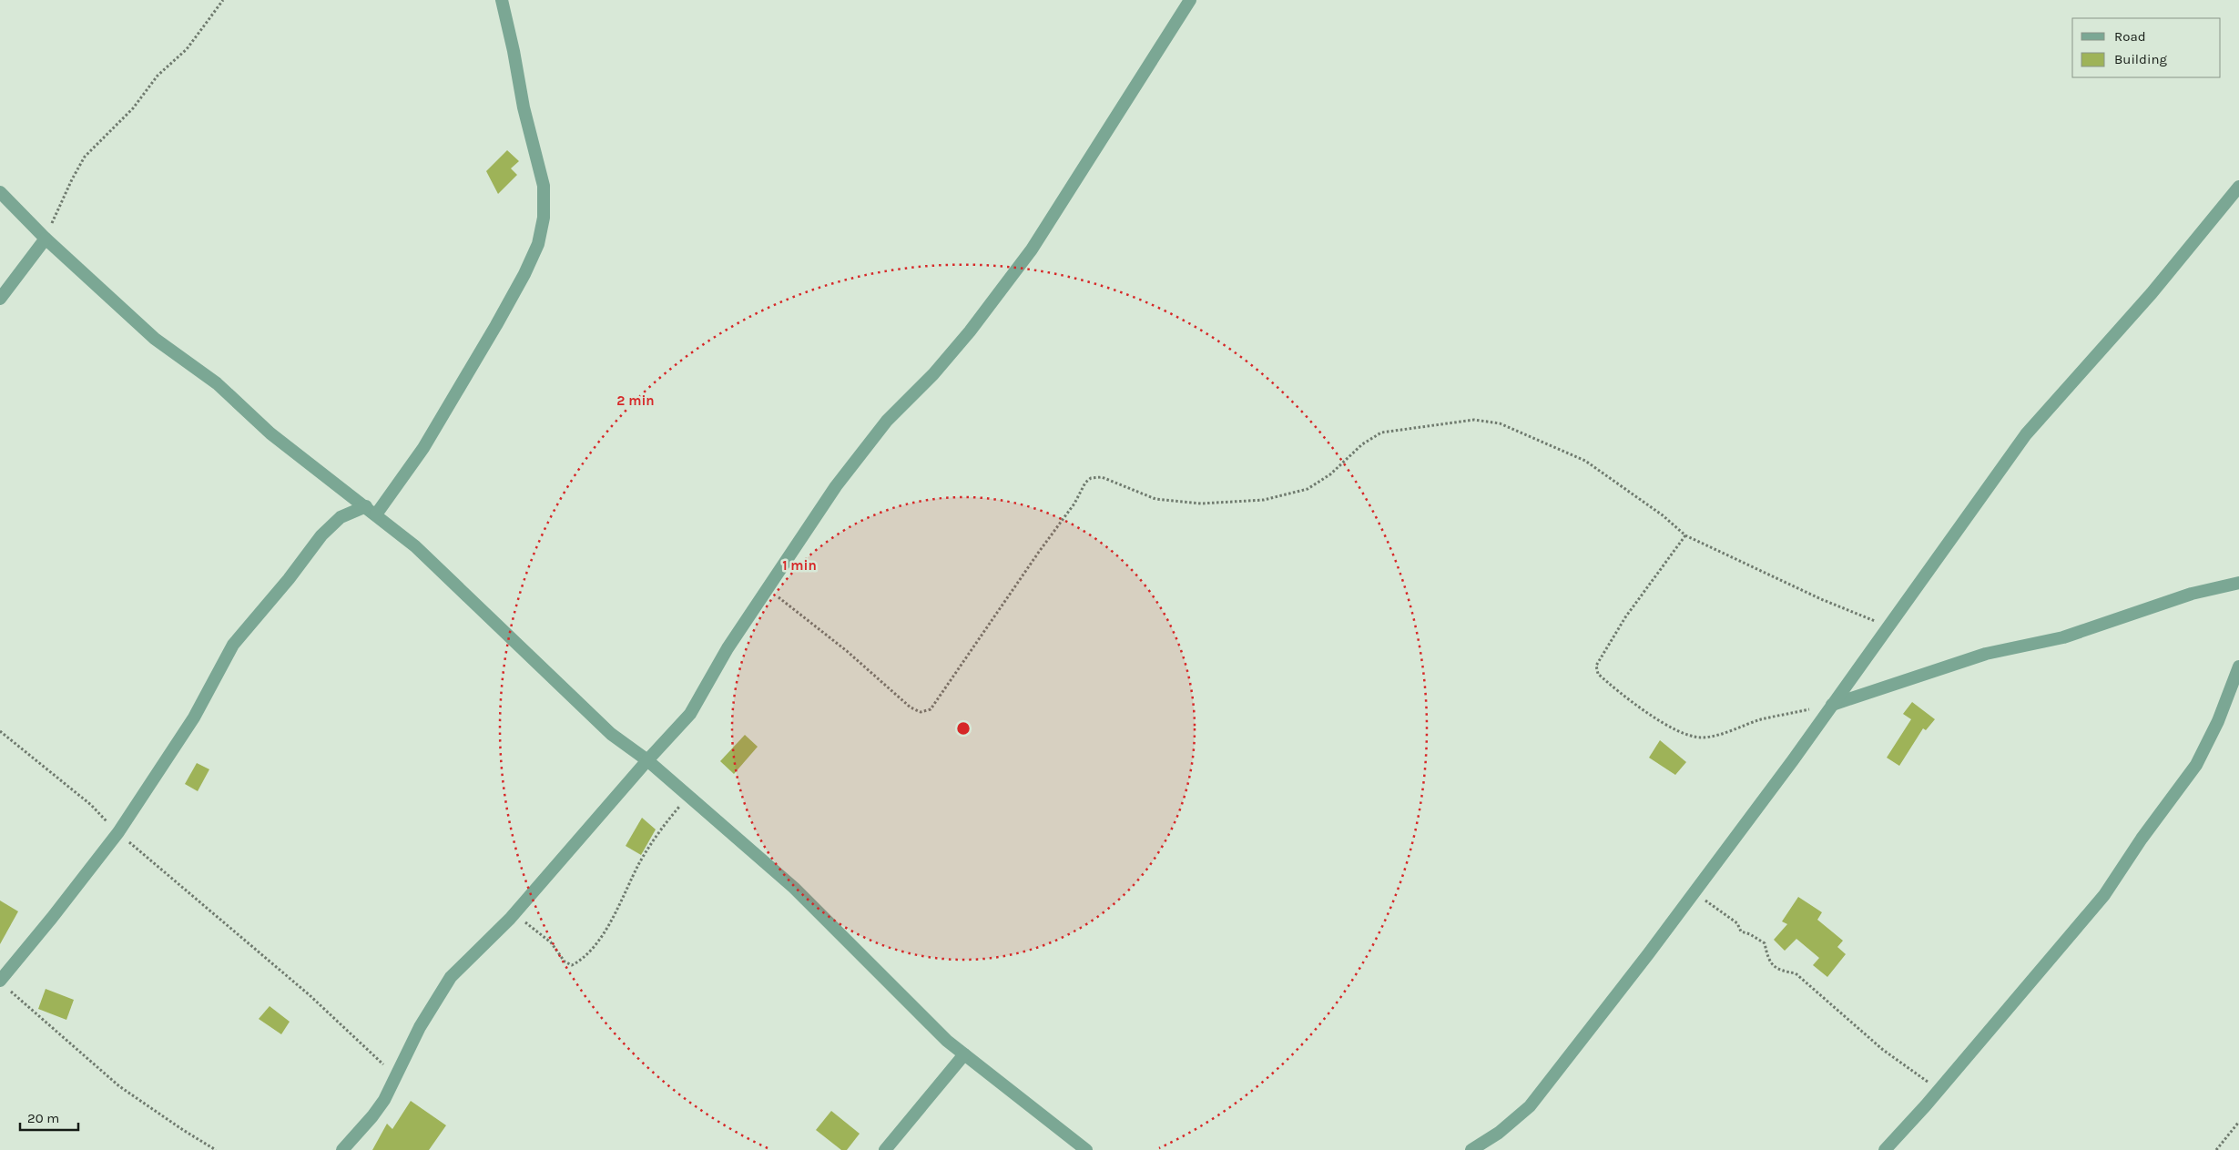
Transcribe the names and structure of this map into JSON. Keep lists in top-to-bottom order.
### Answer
{
  "legend": ["Road", "Building"],
  "scale_bar": "20 m",
  "rings": ["2 min", "1 min"]
}
